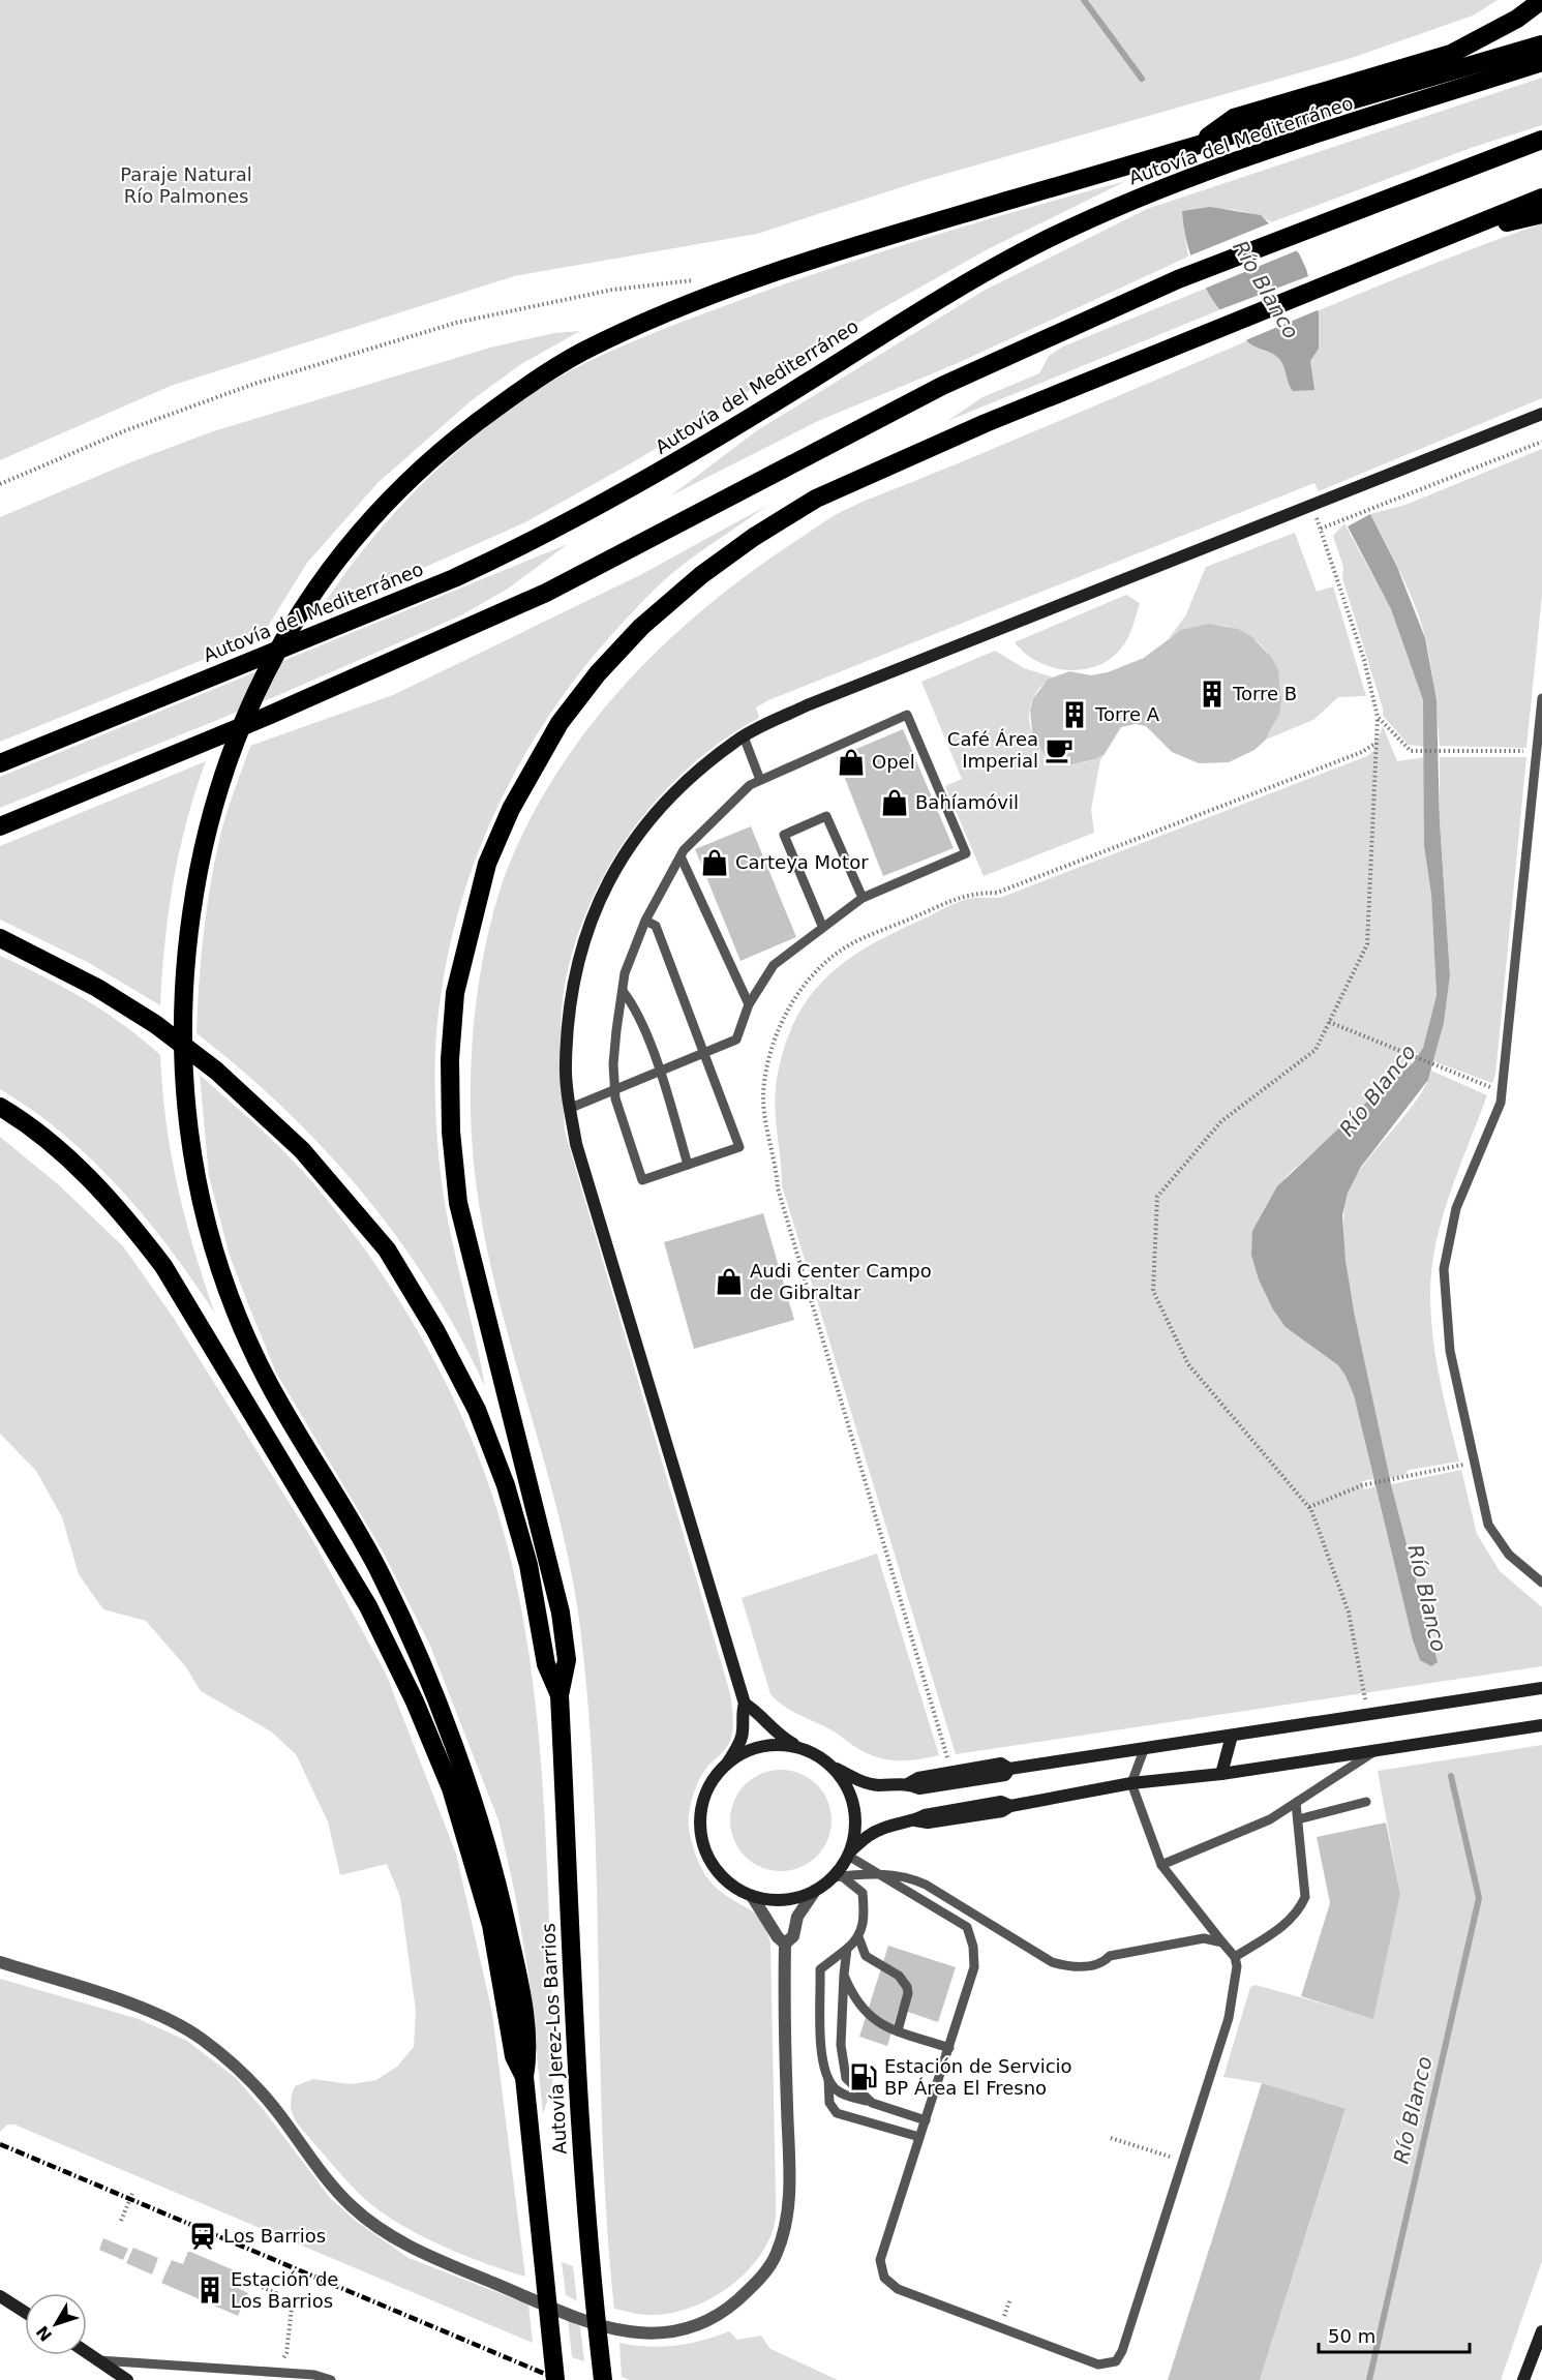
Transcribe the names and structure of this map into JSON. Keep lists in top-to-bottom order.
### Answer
{
  "streets": {
    "highway": ["Autovía del Mediterráneo", "Autovía Jerez-Los Barrios"]
  },
  "water": ["Río Blanco"],
  "parks": ["Paraje Natural Río Palmones"],
  "places": {
    "building": ["Torre B", "Torre A", "Estación de Los Barrios"],
    "cafe": ["Café Área Imperial"],
    "shop": [
      "Opel",
      "Bahíamóvil",
      "Carteya Motor",
      "Audi Center Campo de Gibraltar"
    ],
    "fuel station": ["Estación de Servicio BP Área El Fresno"],
    "station": ["Los Barrios"]
  },
  "scale_bar": "50 m",
  "north": "bottom left"
}
